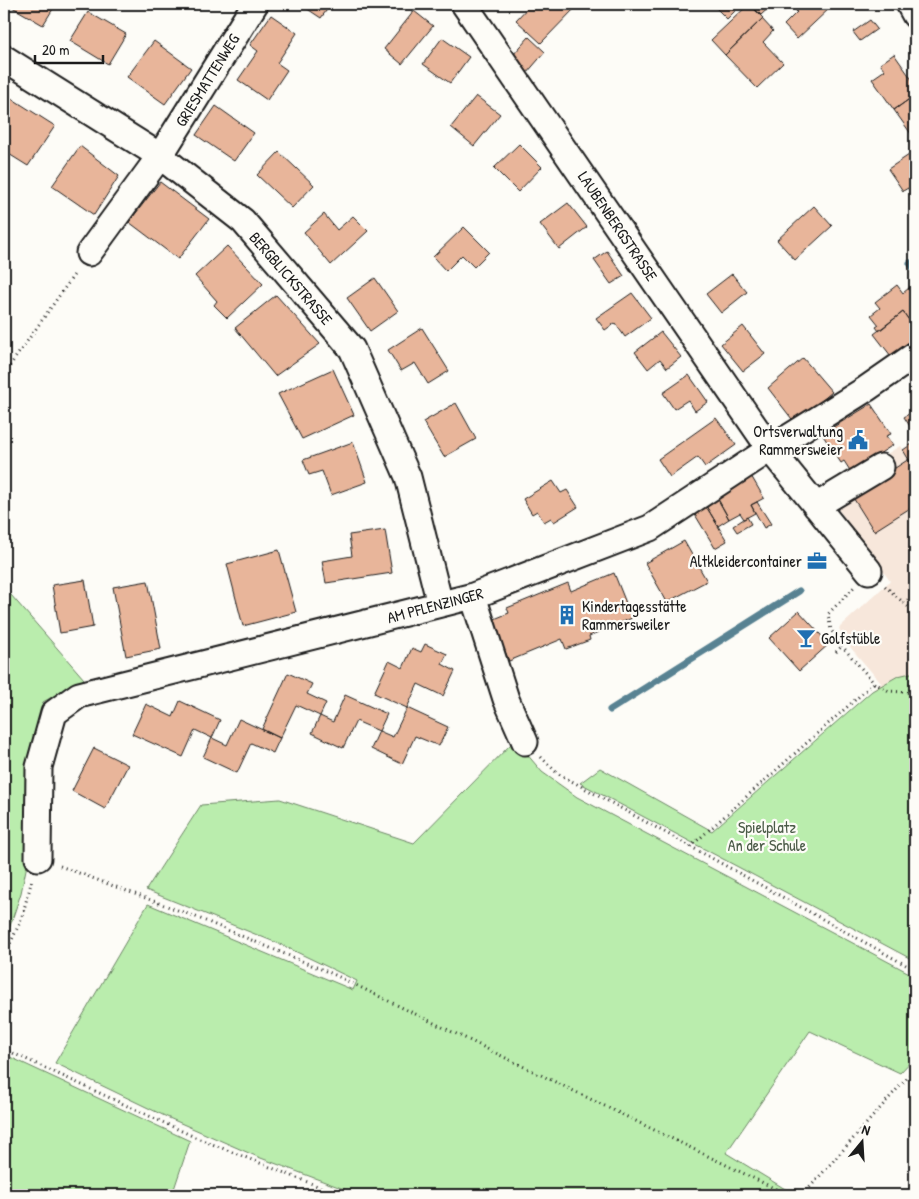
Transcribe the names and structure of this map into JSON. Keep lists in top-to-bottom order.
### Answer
{
  "streets": {
    "street": [
      "GRIESMATTENWEG",
      "LAUBENBERGSTRASSE",
      "BERGBLICKSTRASSE",
      "AM PFLENZINGER"
    ]
  },
  "crossings": [
    ["GRIESMATTENWEG", "BERGBLICKSTRASSE"],
    ["LAUBENBERGSTRASSE", "AM PFLENZINGER"],
    ["BERGBLICKSTRASSE", "AM PFLENZINGER"]
  ],
  "parks": ["Spielplatz An der Schule"],
  "places": {
    "public building": ["Ortsverwaltung Rammersweier"],
    "office": ["Altkleidercontainer"],
    "building": ["Kindertagesstätte Rammersweiler"],
    "bar": ["Golfstüble"]
  },
  "scale_bar": "20 m",
  "north": "top"
}
